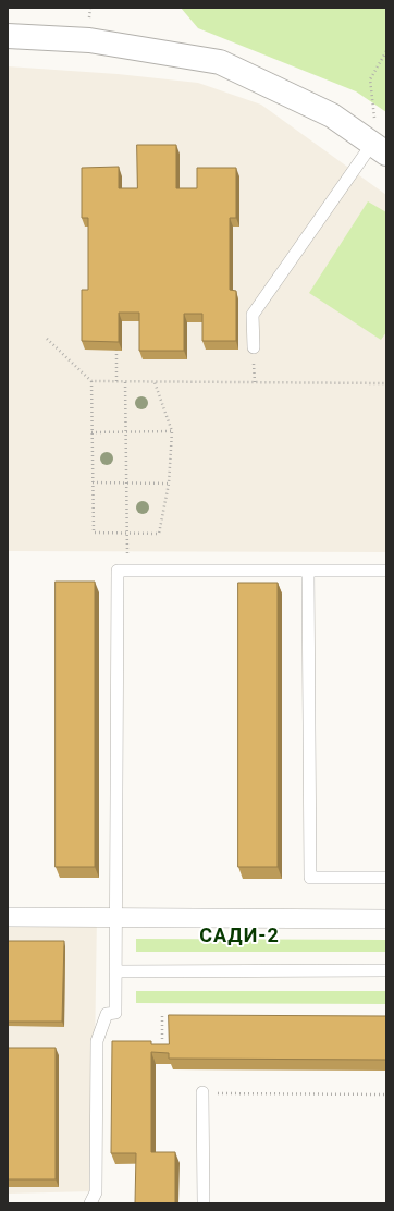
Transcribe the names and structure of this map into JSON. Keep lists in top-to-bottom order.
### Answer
{
  "districts": ["САДИ-2"]
}
